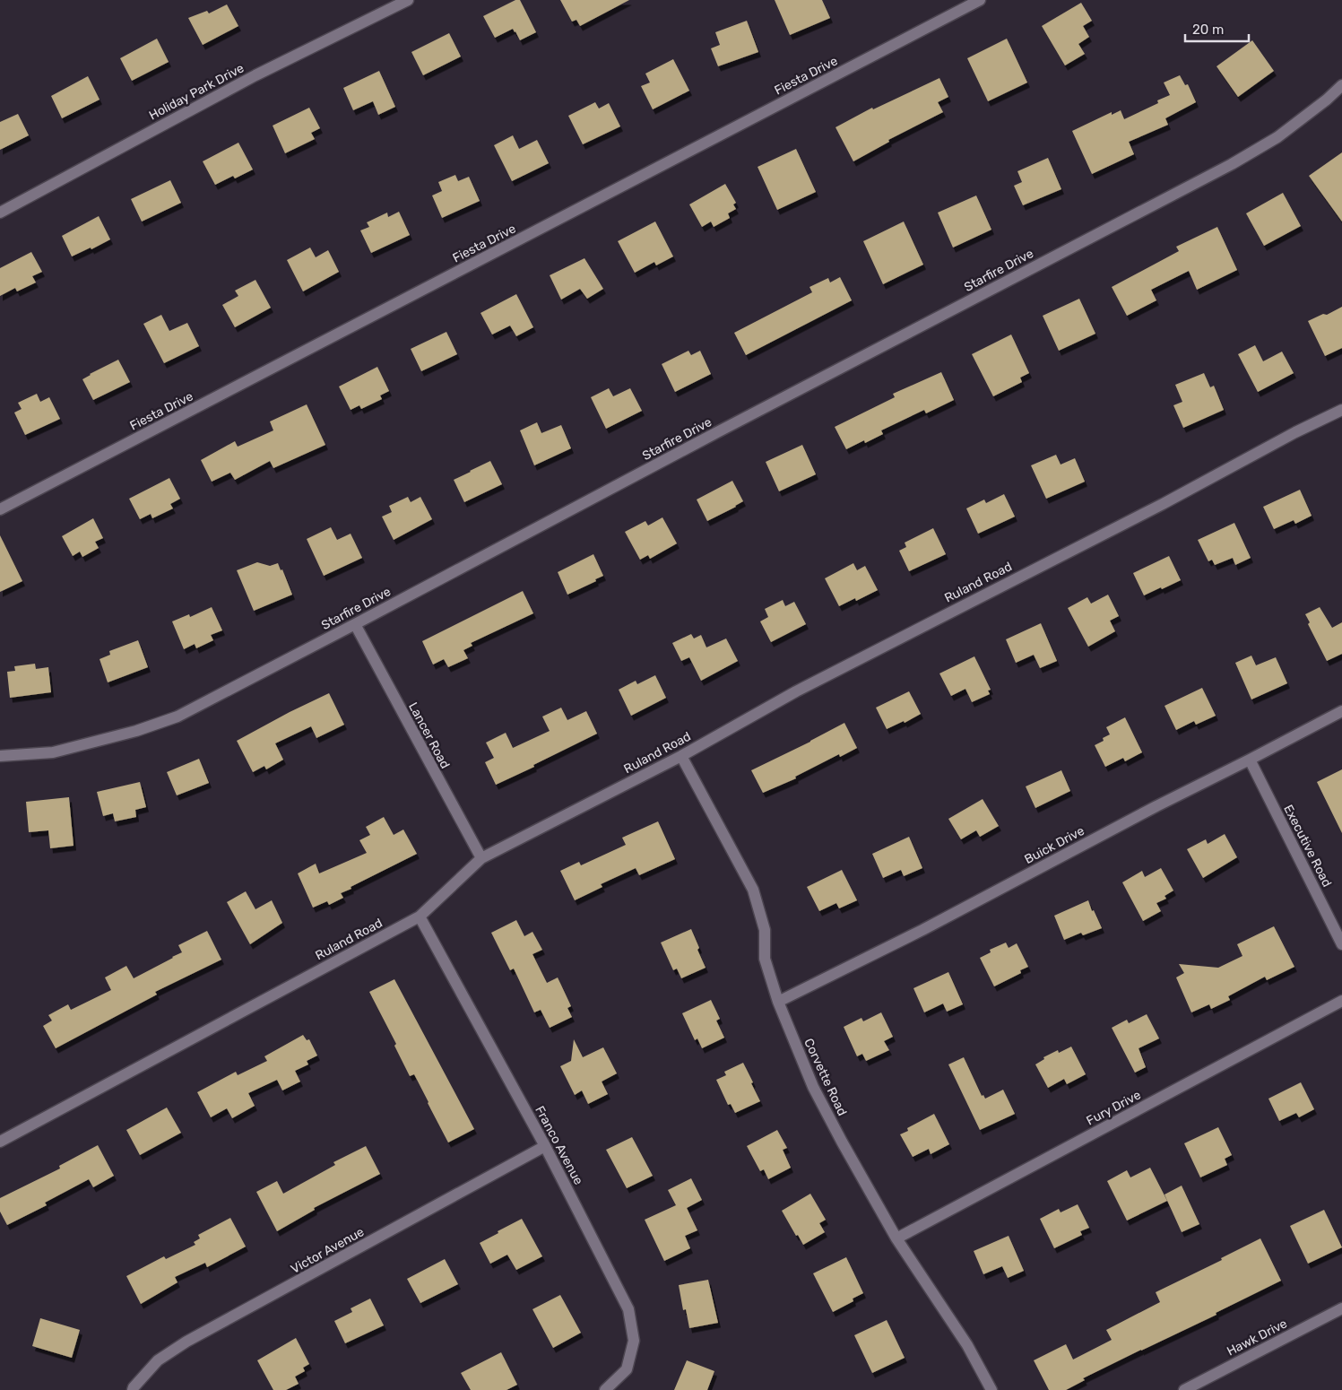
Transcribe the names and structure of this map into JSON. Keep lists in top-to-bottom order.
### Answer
{
  "streets": {
    "street": [
      "Fiesta Drive",
      "Holiday Park Drive",
      "Starfire Drive",
      "Ruland Road",
      "Lancer Road",
      "Buick Drive",
      "Executive Road",
      "Corvette Road",
      "Fury Drive",
      "Franco Avenue",
      "Victor Avenue",
      "Hawk Drive"
    ]
  },
  "crossings": [
    ["Starfire Drive", "Lancer Road"],
    ["Ruland Road", "Lancer Road"],
    ["Ruland Road", "Corvette Road"],
    ["Ruland Road", "Franco Avenue"],
    ["Buick Drive", "Executive Road"],
    ["Buick Drive", "Corvette Road"],
    ["Corvette Road", "Fury Drive"],
    ["Franco Avenue", "Victor Avenue"]
  ],
  "scale_bar": "20 m"
}
